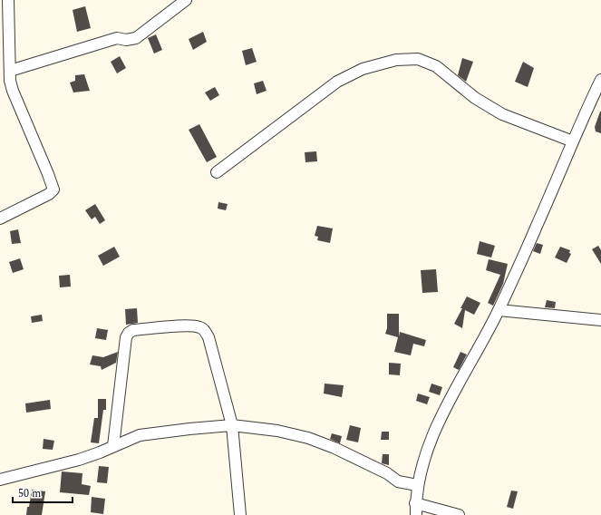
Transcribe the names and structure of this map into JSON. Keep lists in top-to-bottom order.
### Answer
{
  "scale_bar": "50 m"
}
